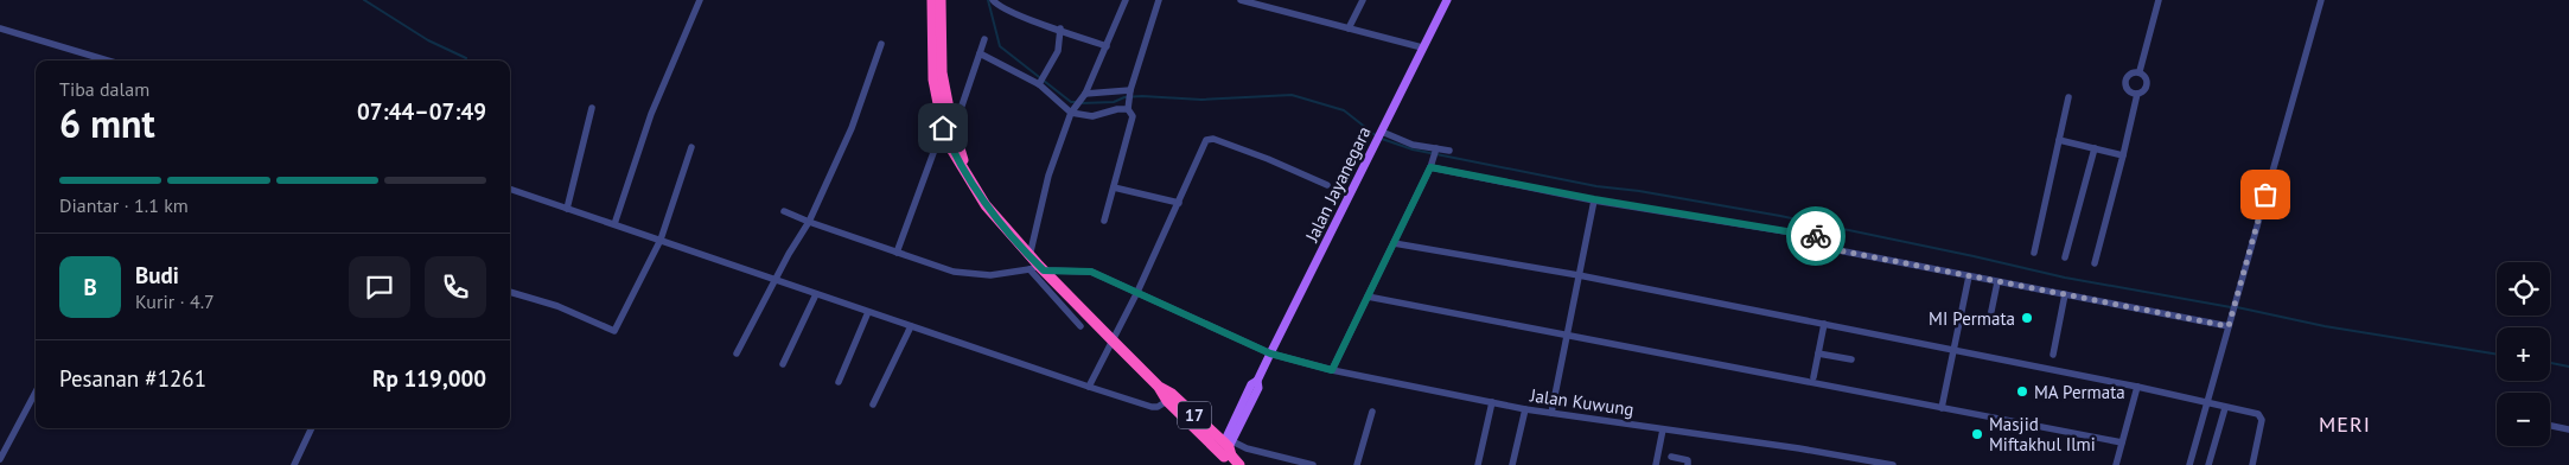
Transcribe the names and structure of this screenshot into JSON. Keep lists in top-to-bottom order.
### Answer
{
  "streets": {
    "highway": ["17"],
    "main road": ["Jalan Jayanegara"],
    "street": ["Jalan Kuwung"]
  },
  "crossings": [
    ["Jalan Jayanegara", "Jalan Kuwung"],
    ["Jalan Jayanegara", "17"],
    ["Jalan Kuwung", "17"]
  ],
  "districts": ["MERI"],
  "places": ["MI Permata", "MA Permata", "Masjid Miftakhul Ilmi"],
  "page": {
    "heading": ["6 mnt", "Tiba dalam", "07:44–07:49"],
    "panel": [
      "Budi",
      "Kurir · 4.7",
      "Pesanan #1261",
      "Rp 119,000"
    ],
    "bar": "Diantar · 1.1 km",
    "round": "B",
    "map_buttons": ["+", "−"]
  }
}
